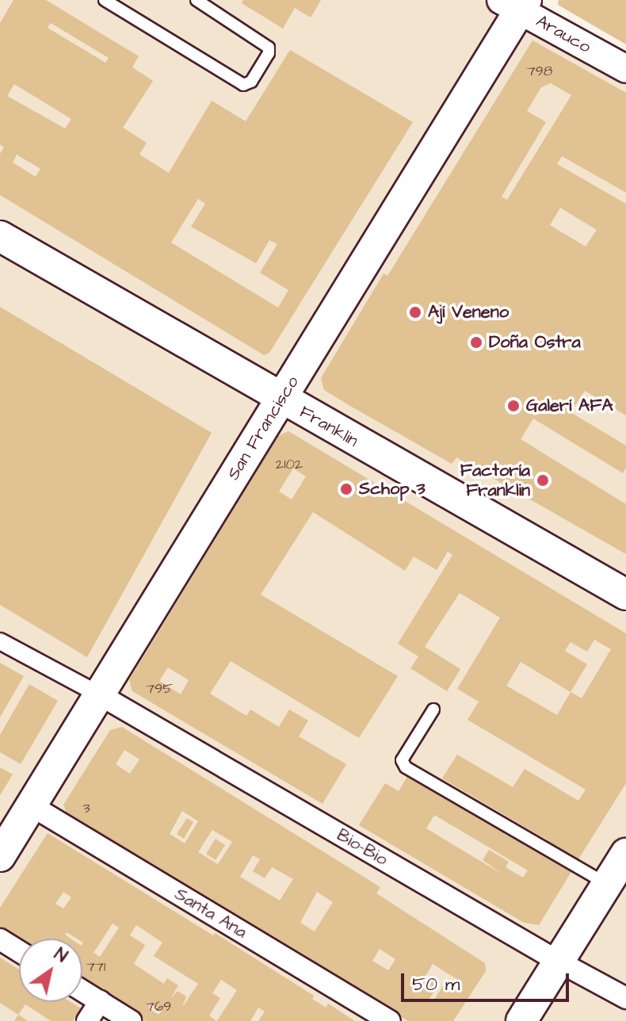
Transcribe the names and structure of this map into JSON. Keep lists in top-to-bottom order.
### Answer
{
  "streets": {
    "main road": ["Franklin", "San Francisco"],
    "street": ["Arauco", "Bio-Bio", "Santa Ana"]
  },
  "crossings": [
    ["Arauco", "San Francisco"],
    ["Franklin", "San Francisco"],
    ["San Francisco", "Bio-Bio"],
    ["San Francisco", "Santa Ana"]
  ],
  "places": [
    "Ají Veneno",
    "Doña Ostra",
    "Galerí AFA",
    "Factoría Franklin",
    "Schop 3"
  ],
  "house_numbers": [
    "798",
    "2102",
    "795",
    "3",
    "771",
    "769"
  ],
  "scale_bar": "50 m",
  "north": "top right"
}
